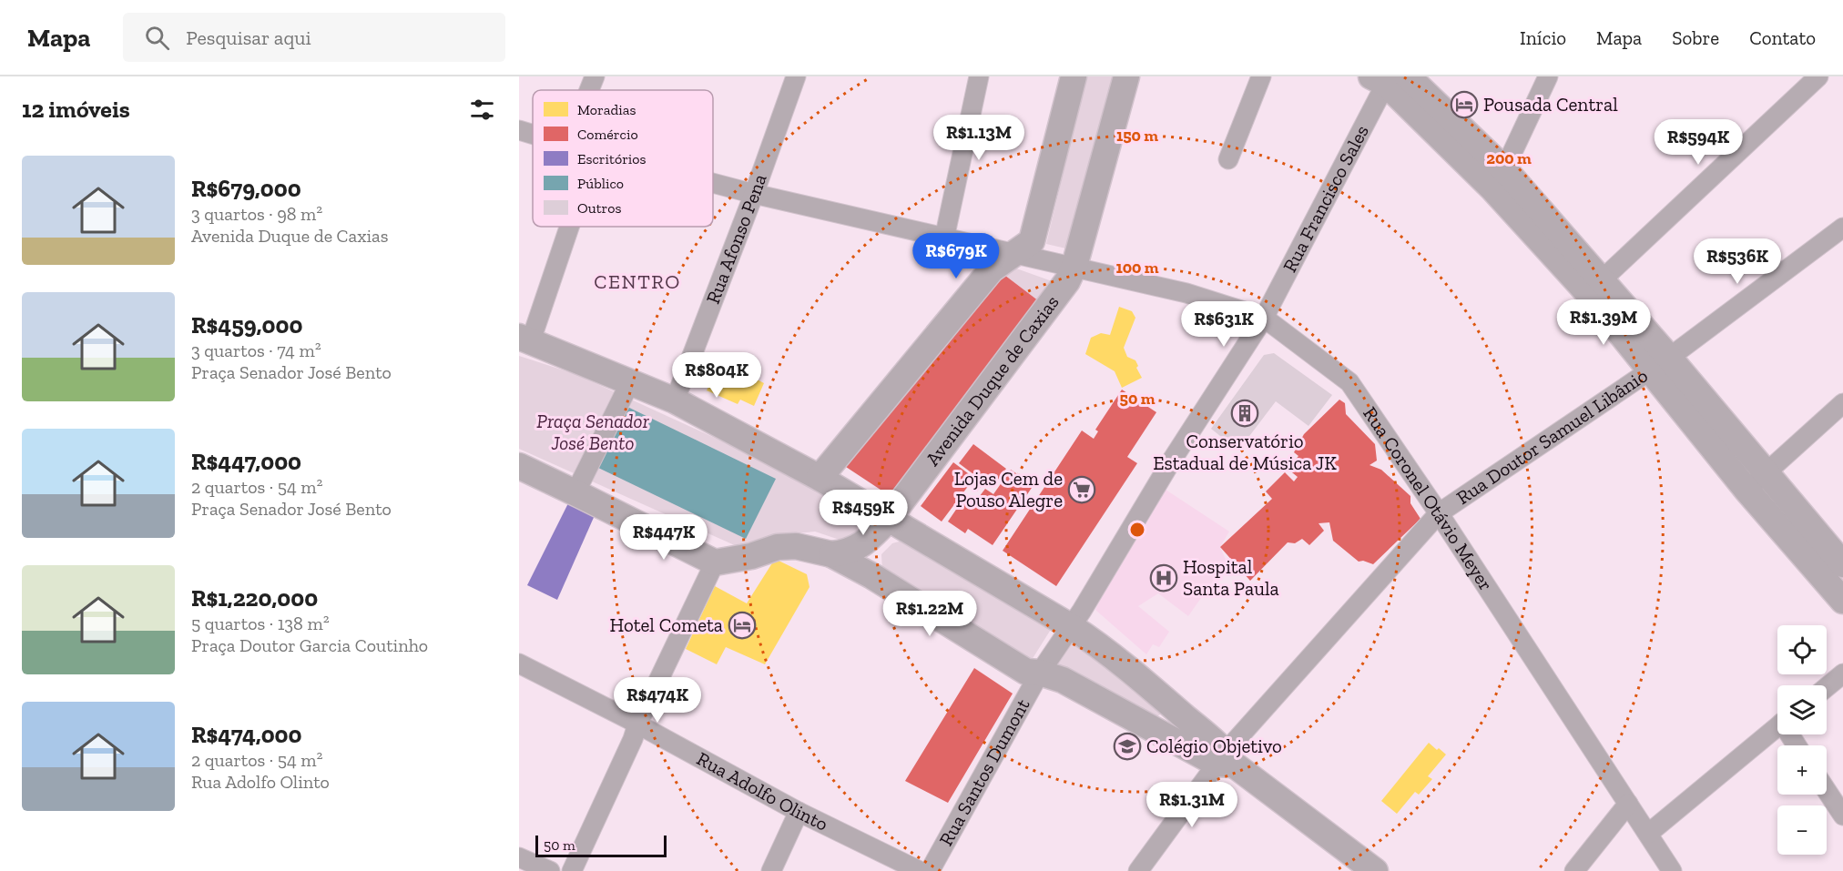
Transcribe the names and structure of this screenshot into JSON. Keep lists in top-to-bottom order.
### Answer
{
  "streets": {
    "street": [
      "Rua Francisco Sales",
      "Rua Afonso Pena",
      "Avenida Duque de Caxias",
      "Rua Doutor Samuel Libânio",
      "Rua Coronel Otávio Meyer",
      "Rua Santos Dumont",
      "Rua Adolfo Olinto"
    ]
  },
  "crossings": [
    ["Rua Francisco Sales", "Rua Coronel Otávio Meyer"],
    ["Rua Francisco Sales", "Rua Santos Dumont"],
    ["Avenida Duque de Caxias", "Rua Coronel Otávio Meyer"],
    ["Rua Doutor Samuel Libânio", "Rua Coronel Otávio Meyer"]
  ],
  "districts": ["CENTRO"],
  "parks": ["Praça Senador José Bento"],
  "places": {
    "hotel": ["Pousada Central", "Hotel Cometa"],
    "building": ["Conservatório Estadual de Música JK"],
    "supermarket": ["Lojas Cem de Pouso Alegre"],
    "hospital": ["Hospital Santa Paula"],
    "school or university": ["Colégio Objetivo"]
  },
  "legend": [
    "Moradias",
    "Comércio",
    "Escritórios",
    "Público",
    "Outros"
  ],
  "scale_bar": "50 m",
  "page": {
    "header": "Mapa",
    "search": "Pesquisar aqui",
    "nav": [
      "Início",
      "Mapa",
      "Sobre",
      "Contato"
    ],
    "heading": "12 imóveis",
    "price": [
      "R$1.13M",
      "R$594K",
      "R$679K",
      "R$536K",
      "R$1.39M",
      "R$631K",
      "R$804K",
      "R$459K",
      "R$447K",
      "R$1.22M",
      "R$474K",
      "R$1.31M"
    ],
    "list": [
      {
        "name": "R$679,000",
        "note": "3 quartos · 98 m² · Avenida Duque de Caxias"
      },
      {
        "name": "R$459,000",
        "note": "3 quartos · 74 m² · Praça Senador José Bento"
      },
      {
        "name": "R$447,000",
        "note": "2 quartos · 54 m² · Praça Senador José Bento"
      },
      {
        "name": "R$1,220,000",
        "note": "5 quartos · 138 m² · Praça Doutor Garcia Coutinho"
      },
      {
        "name": "R$474,000",
        "note": "2 quartos · 54 m² · Rua Adolfo Olinto"
      }
    ],
    "map_buttons": ["+", "−"],
    "scale": "50 m"
  },
  "rings": [
    "150 m",
    "200 m",
    "100 m",
    "50 m"
  ]
}
